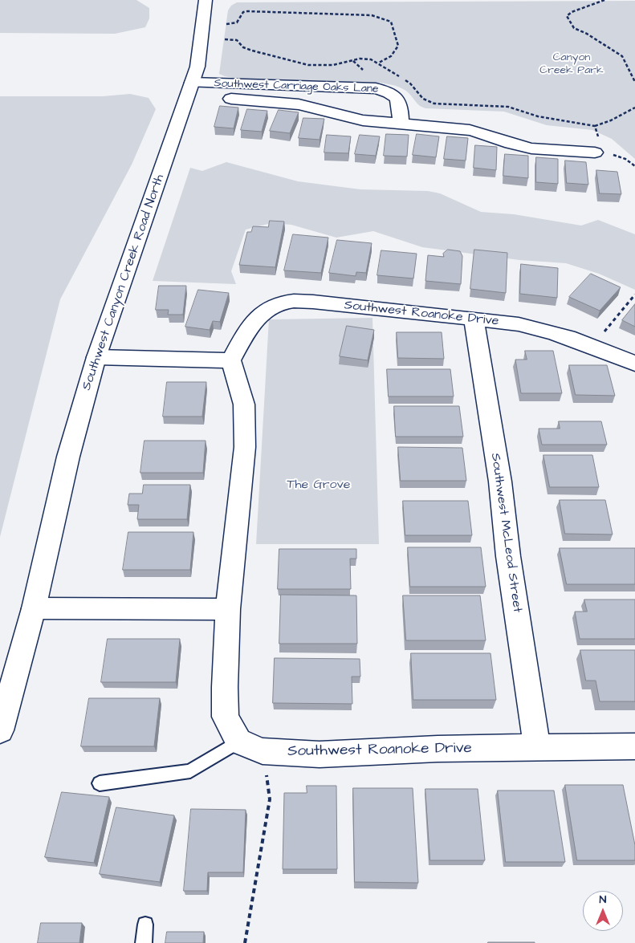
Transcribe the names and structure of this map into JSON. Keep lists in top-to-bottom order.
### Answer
{
  "streets": {
    "street": [
      "Southwest Carriage Oaks Lane",
      "Southwest Canyon Creek Road North",
      "Southwest Roanoke Drive",
      "Southwest McLeod Street"
    ]
  },
  "crossings": [
    ["Southwest Carriage Oaks Lane", "Southwest Canyon Creek Road North"],
    ["Southwest Roanoke Drive", "Southwest McLeod Street"]
  ],
  "parks": ["Canyon Creek Park", "The Grove"],
  "north": "top"
}
